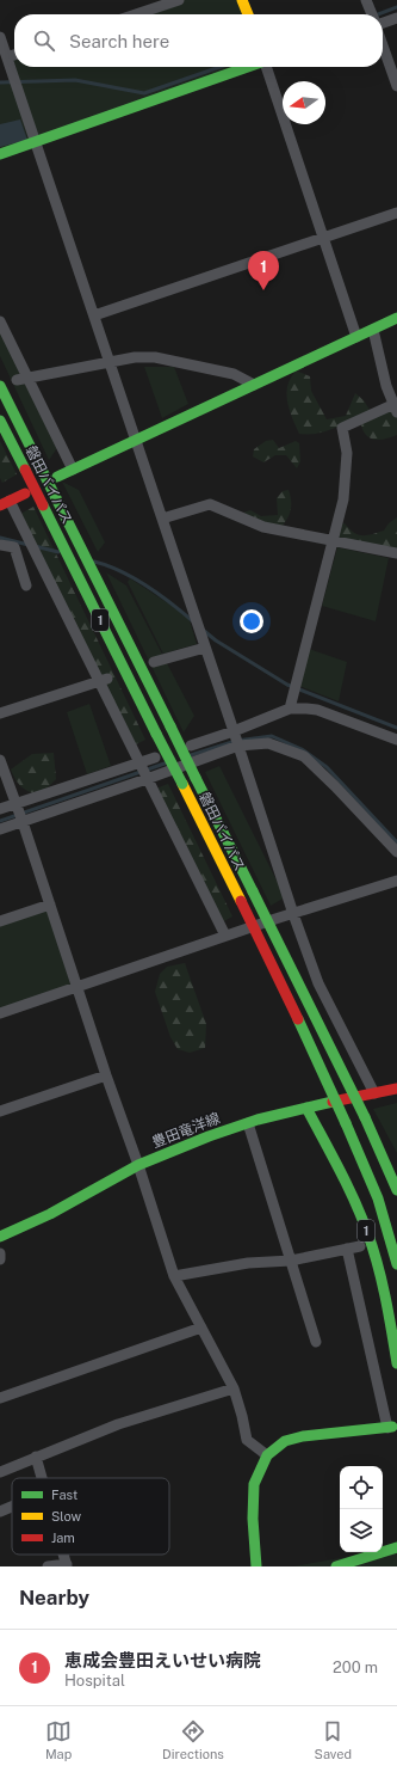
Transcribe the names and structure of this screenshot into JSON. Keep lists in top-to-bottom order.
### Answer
{
  "streets": {
    "main road": ["磐田バイパス", "1", "豊田竜洋線"]
  },
  "crossings": [
    ["1", "豊田竜洋線"]
  ],
  "legend": ["Fast", "Slow", "Jam"],
  "north": "left",
  "page": {
    "search": "Search here",
    "pins": "1",
    "heading": "Nearby",
    "list": [
      {
        "mark": "1",
        "name": "恵成会豊田えいせい病院",
        "note": "Hospital",
        "value": "200 m"
      }
    ],
    "nav": ["Map", "Directions", "Saved"]
  }
}
